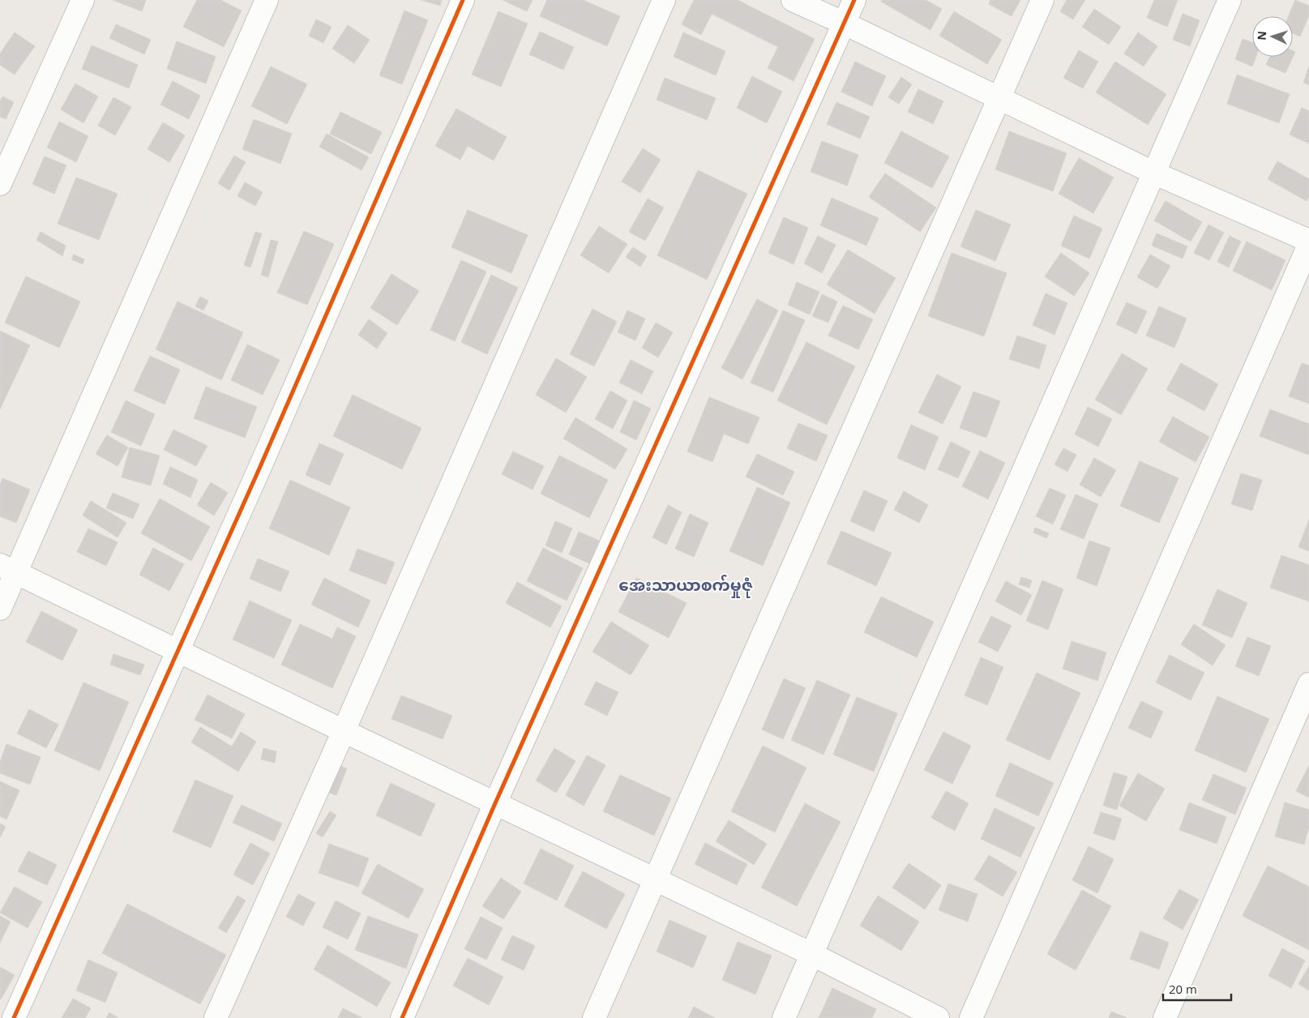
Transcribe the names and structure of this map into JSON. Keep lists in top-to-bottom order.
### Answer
{
  "districts": ["အေးသာယာစက်မှုဇုံ"],
  "scale_bar": "20 m",
  "north": "left"
}
